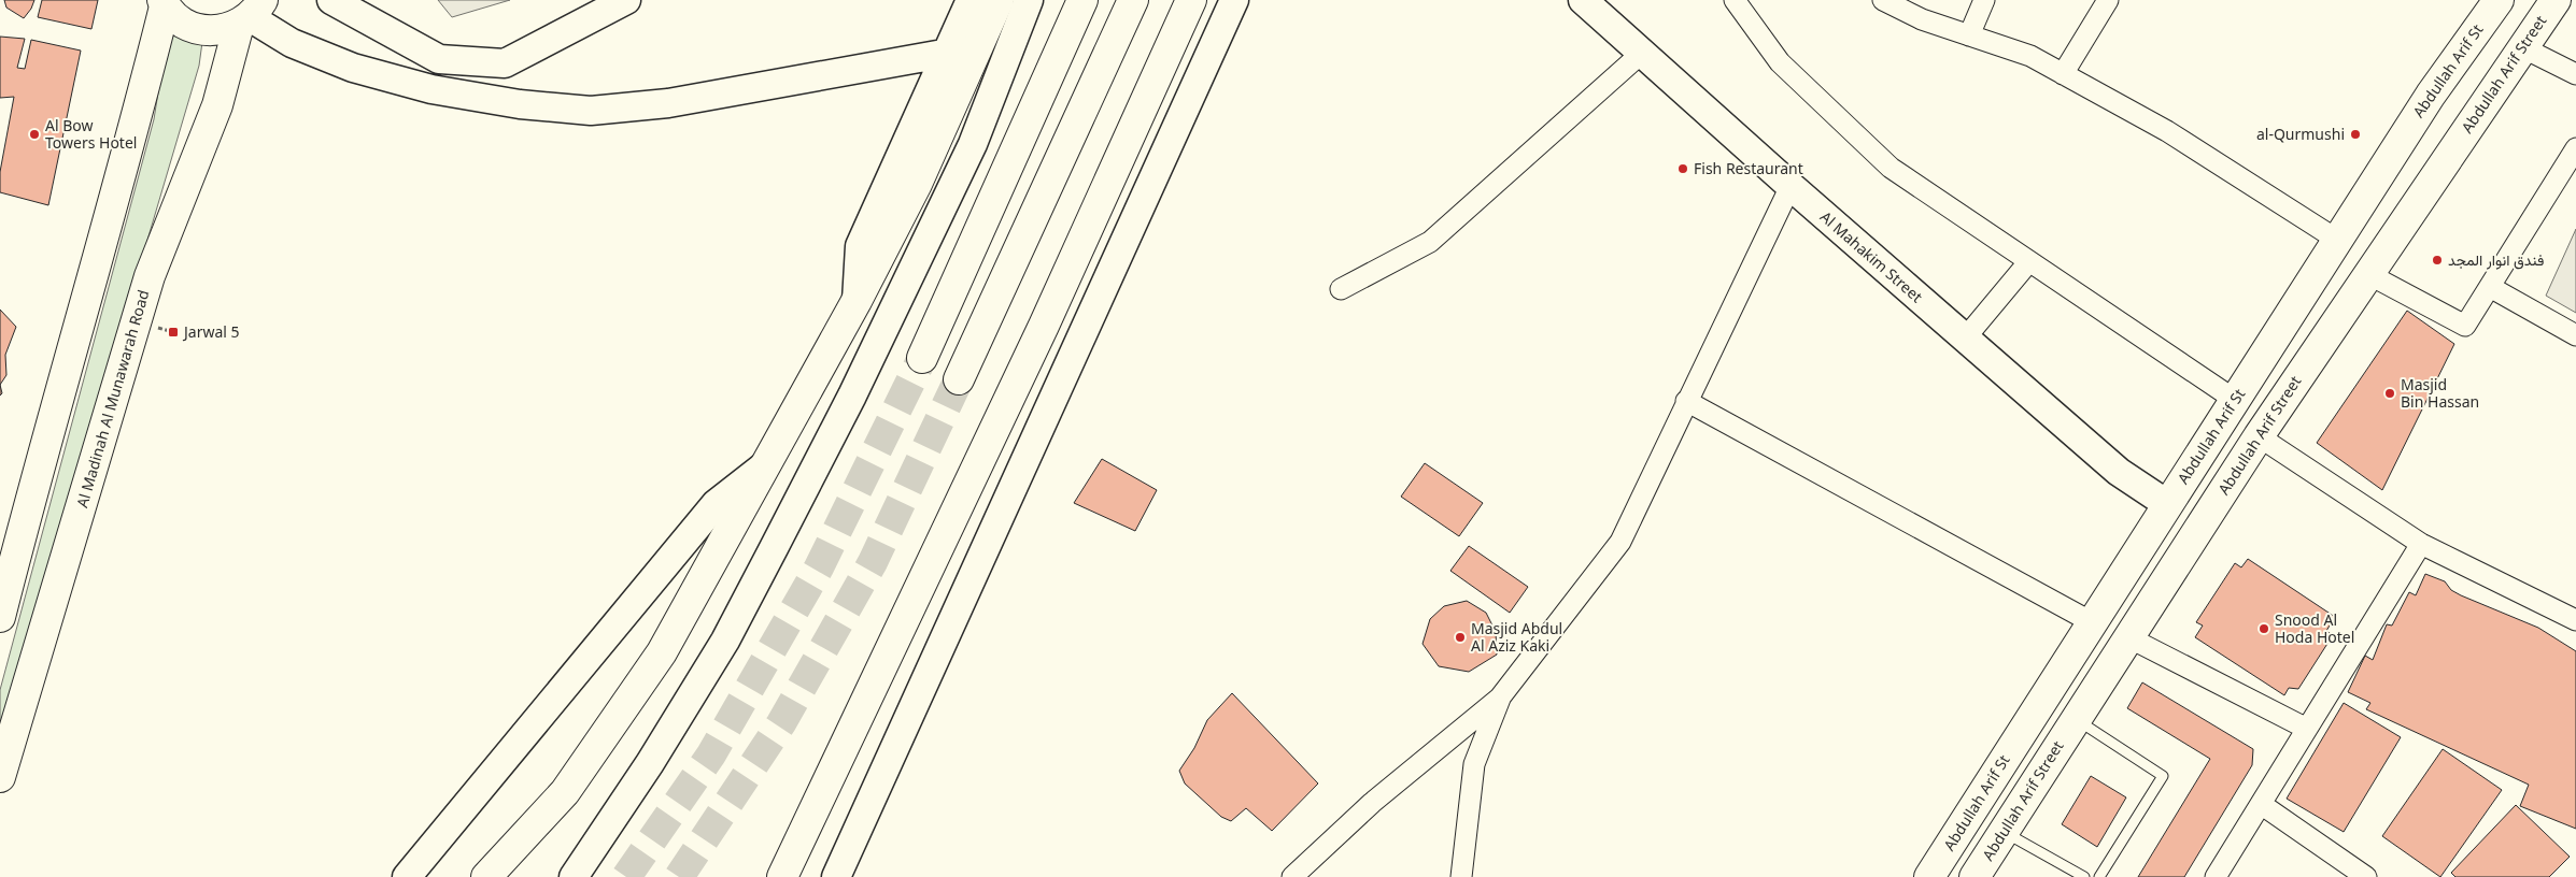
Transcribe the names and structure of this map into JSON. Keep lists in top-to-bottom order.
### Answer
{
  "streets": {
    "main road": ["Abdullah Arif St", "Abdullah Arif Street", "Al Madinah Al Munawarah Road"],
    "street": ["Al Mahakim Street"]
  },
  "crossings": [
    ["Abdullah Arif St", "Al Mahakim Street"]
  ],
  "places": {
    "other": [
      "Al Bow Towers Hotel",
      "al-Qurmushi",
      "Fish Restaurant",
      "فندق انوار المجد",
      "Masjid Bin Hassan",
      "Snood Al Hoda Hotel",
      "Masjid Abdul Al Aziz Kaki"
    ],
    "transit": ["Jarwal 5"]
  }
}
